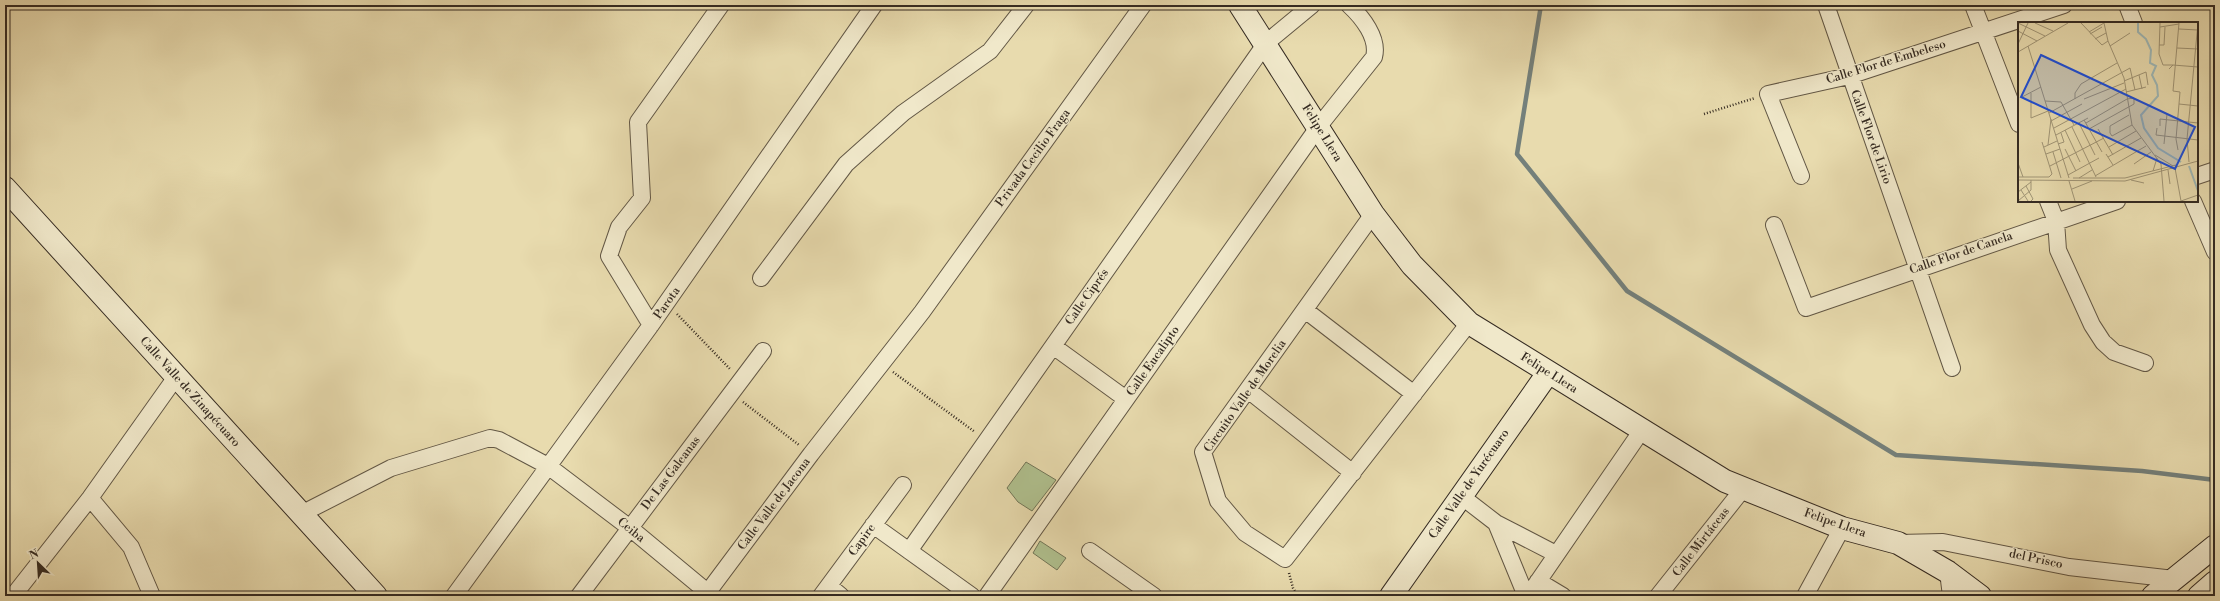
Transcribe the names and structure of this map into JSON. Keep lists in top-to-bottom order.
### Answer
{
  "streets": {
    "street": [
      "Calle Flor de Embeleso",
      "Felipe Llera",
      "Calle Flor de Lirio",
      "Privada Cecilio Fraga",
      "Calle Flor de Canela",
      "Calle Ciprés",
      "Parota",
      "Calle Eucalipto",
      "Calle Valle de Zinapécuaro",
      "Circuito Valle de Morelia",
      "De Las Galeanas",
      "Calle Valle de Yurécuaro",
      "Calle Valle de Jacona",
      "Ceiba",
      "Capire",
      "Calle Mirtáceas",
      "del Prisco"
    ]
  },
  "crossings": [
    ["Calle Flor de Embeleso", "Calle Flor de Lirio"],
    ["Felipe Llera", "Calle Ciprés"],
    ["Felipe Llera", "Calle Eucalipto"],
    ["Felipe Llera", "Circuito Valle de Morelia"],
    ["Felipe Llera", "Calle Valle de Yurécuaro"],
    ["Felipe Llera", "Calle Mirtáceas"],
    ["Felipe Llera", "del Prisco"],
    ["Calle Flor de Lirio", "Calle Flor de Canela"],
    ["Privada Cecilio Fraga", "Calle Valle de Jacona"],
    ["Parota", "Calle Valle de Jacona"],
    ["Parota", "Ceiba"],
    ["Calle Valle de Zinapécuaro", "Ceiba"],
    ["De Las Galeanas", "Calle Valle de Jacona"],
    ["De Las Galeanas", "Ceiba"],
    ["Calle Valle de Jacona", "Ceiba"]
  ],
  "north": "top left"
}
